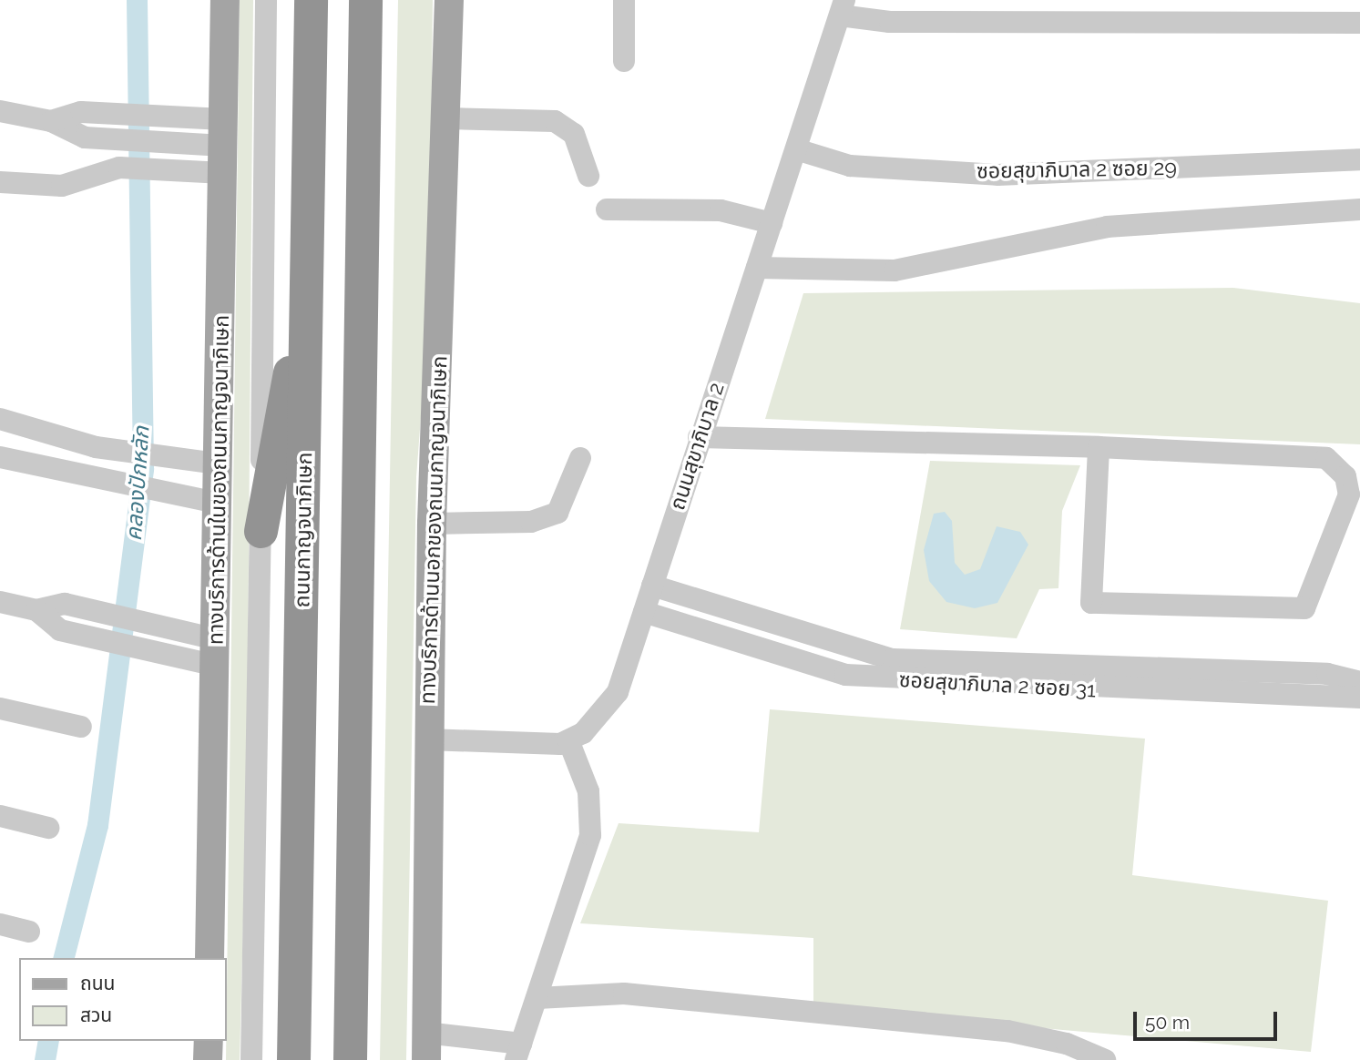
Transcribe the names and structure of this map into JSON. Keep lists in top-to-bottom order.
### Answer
{
  "streets": {
    "highway": ["ถนนกาญจนาภิเษก"],
    "main road": ["ทางบริการด้านในของถนนกาญจนาภิเษก", "ทางบริการด้านนอกของถนนกาญจนาภิเษก"],
    "street": ["ซอยสุขาภิบาล 2 ซอย 29", "ถนนสุขาภิบาล 2", "ซอยสุขาภิบาล 2 ซอย 31"]
  },
  "crossings": [
    ["ซอยสุขาภิบาล 2 ซอย 29", "ถนนสุขาภิบาล 2"],
    ["ถนนสุขาภิบาล 2", "ทางบริการด้านนอกของถนนกาญจนาภิเษก"],
    ["ถนนสุขาภิบาล 2", "ซอยสุขาภิบาล 2 ซอย 31"]
  ],
  "water": ["คลองปักหลัก"],
  "legend": ["ถนน", "สวน"],
  "scale_bar": "50 m"
}
